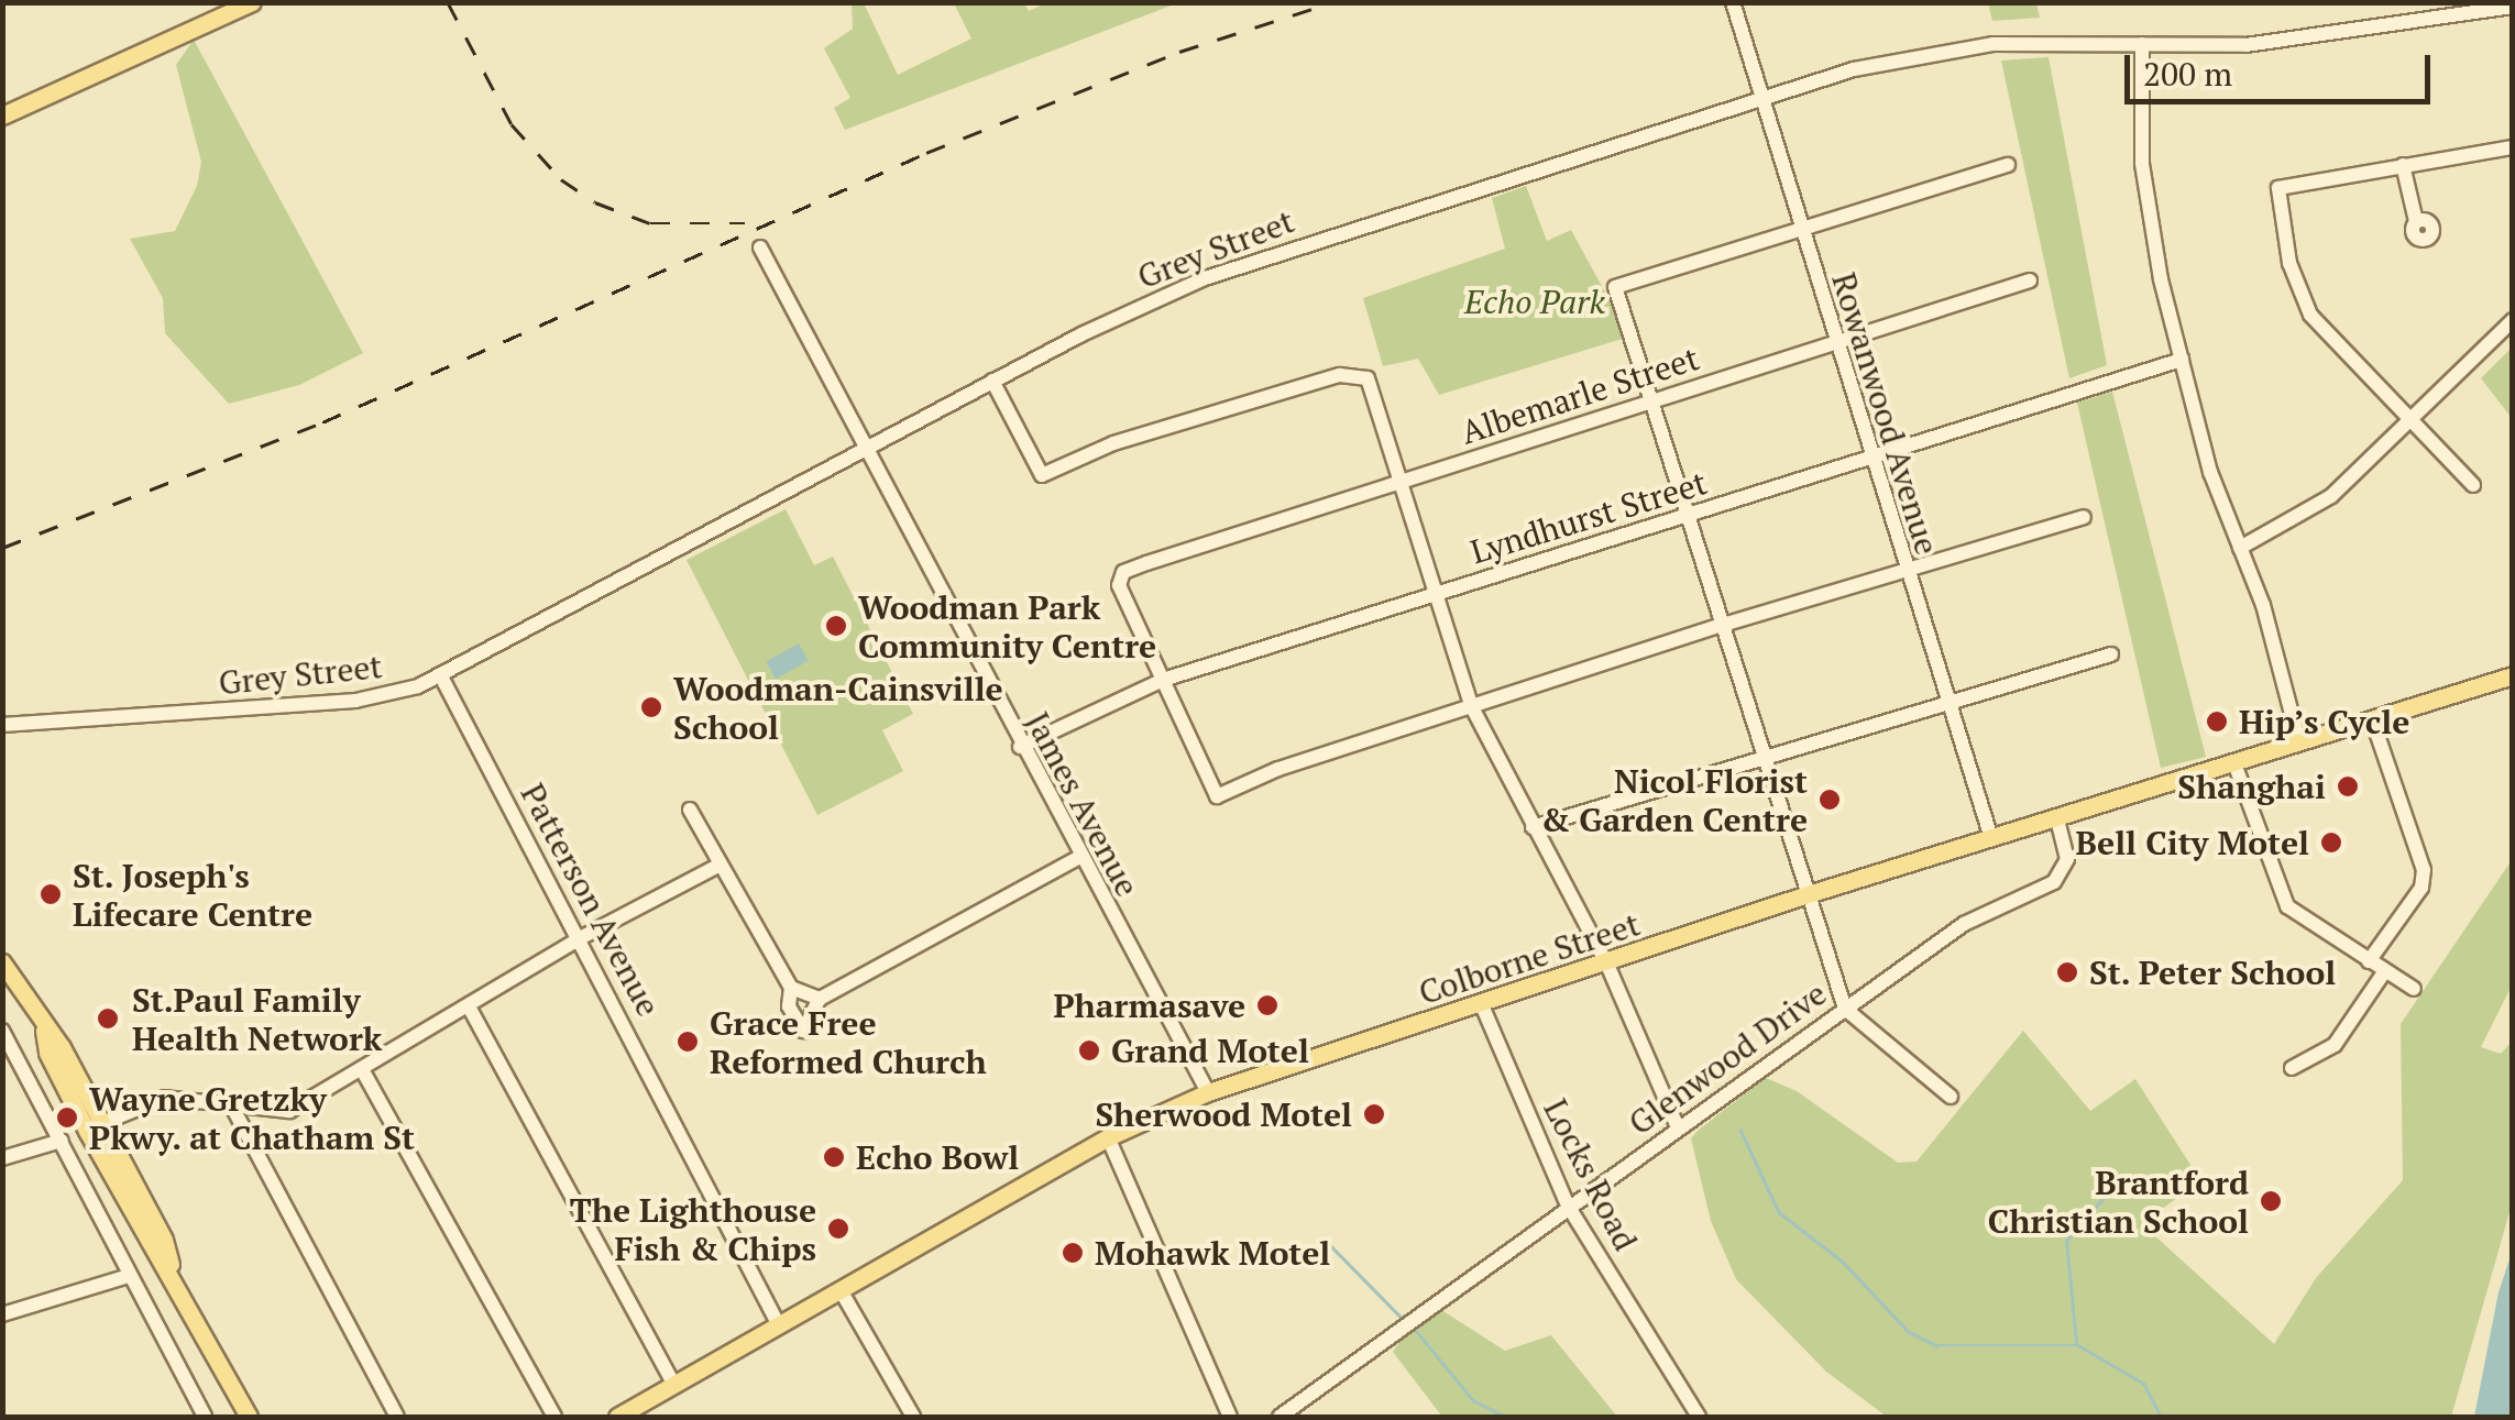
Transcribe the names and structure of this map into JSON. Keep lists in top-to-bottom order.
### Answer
{
  "streets": {
    "main road": ["Colborne Street"],
    "street": [
      "Grey Street",
      "Albemarle Street",
      "Rowanwood Avenue",
      "Lyndhurst Street",
      "James Avenue",
      "Patterson Avenue",
      "Glenwood Drive",
      "Locks Road"
    ]
  },
  "crossings": [
    ["Grey Street", "Rowanwood Avenue"],
    ["Grey Street", "James Avenue"],
    ["Grey Street", "Patterson Avenue"],
    ["Albemarle Street", "Rowanwood Avenue"],
    ["Albemarle Street", "Lyndhurst Street"],
    ["Rowanwood Avenue", "Lyndhurst Street"],
    ["Rowanwood Avenue", "Colborne Street"],
    ["Lyndhurst Street", "James Avenue"],
    ["James Avenue", "Colborne Street"],
    ["Patterson Avenue", "Colborne Street"],
    ["Colborne Street", "Glenwood Drive"],
    ["Colborne Street", "Locks Road"],
    ["Glenwood Drive", "Locks Road"]
  ],
  "parks": ["Echo Park"],
  "places": [
    "Woodman Park Community Centre",
    "Woodman-Cainsville School",
    "Hip’s Cycle",
    "Shanghai",
    "Nicol Florist & Garden Centre",
    "Bell City Motel",
    "St. Joseph's Lifecare Centre",
    "St. Peter School",
    "Pharmasave",
    "St.Paul Family Health Network",
    "Grace Free Reformed Church",
    "Grand Motel",
    "Sherwood Motel",
    "Wayne Gretzky Pkwy. at Chatham St",
    "Echo Bowl",
    "Brantford Christian School",
    "The Lighthouse Fish & Chips",
    "Mohawk Motel"
  ],
  "scale_bar": "200 m"
}
